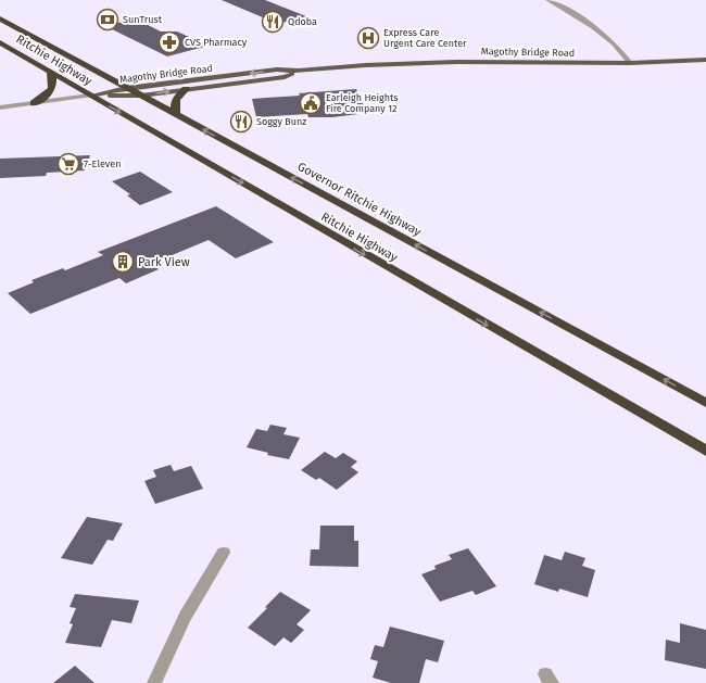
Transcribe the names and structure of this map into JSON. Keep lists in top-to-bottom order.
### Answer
{
  "streets": {
    "highway": ["Ritchie Highway", "Governor Ritchie Highway"],
    "main road": ["Magothy Bridge Road"]
  },
  "crossings": [
    ["Magothy Bridge Road", "Ritchie Highway"],
    ["Magothy Bridge Road", "Governor Ritchie Highway"]
  ],
  "one_way": ["Ritchie Highway", "Governor Ritchie Highway"],
  "places": {
    "bank": ["SunTrust"],
    "restaurant": ["Qdoba", "Soggy Bunz"],
    "hospital": ["Express Care Urgent Care Center"],
    "pharmacy": ["CVS Pharmacy"],
    "public building": ["Earleigh Heights Fire Company 12"],
    "supermarket": ["7-Eleven"],
    "building": ["Park View"]
  }
}
